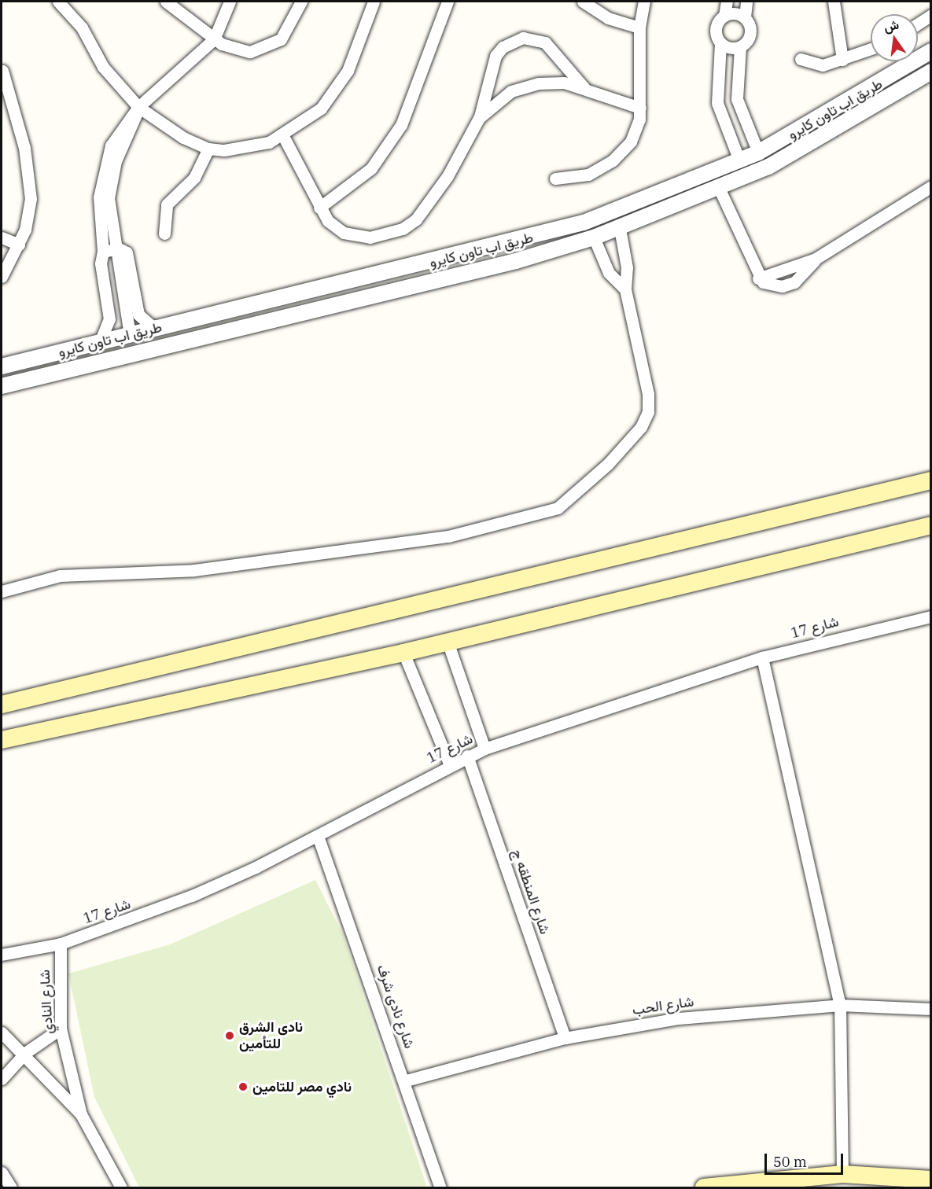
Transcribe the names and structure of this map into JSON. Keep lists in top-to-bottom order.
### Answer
{
  "streets": {
    "street": [
      "طريق اب تاون كايرو",
      "شارع 17",
      "شارع المنطقه ج",
      "شارع النادي",
      "شارع الحب",
      "شارع نادى شرف"
    ]
  },
  "crossings": [
    ["شارع 17", "شارع المنطقه ج"],
    ["شارع 17", "شارع النادي"],
    ["شارع 17", "شارع نادى شرف"],
    ["شارع المنطقه ج", "شارع الحب"],
    ["شارع الحب", "شارع نادى شرف"]
  ],
  "places": ["نادى الشرق للتأمين", "نادي مصر للتامين"],
  "scale_bar": "50 m",
  "north": "top"
}
